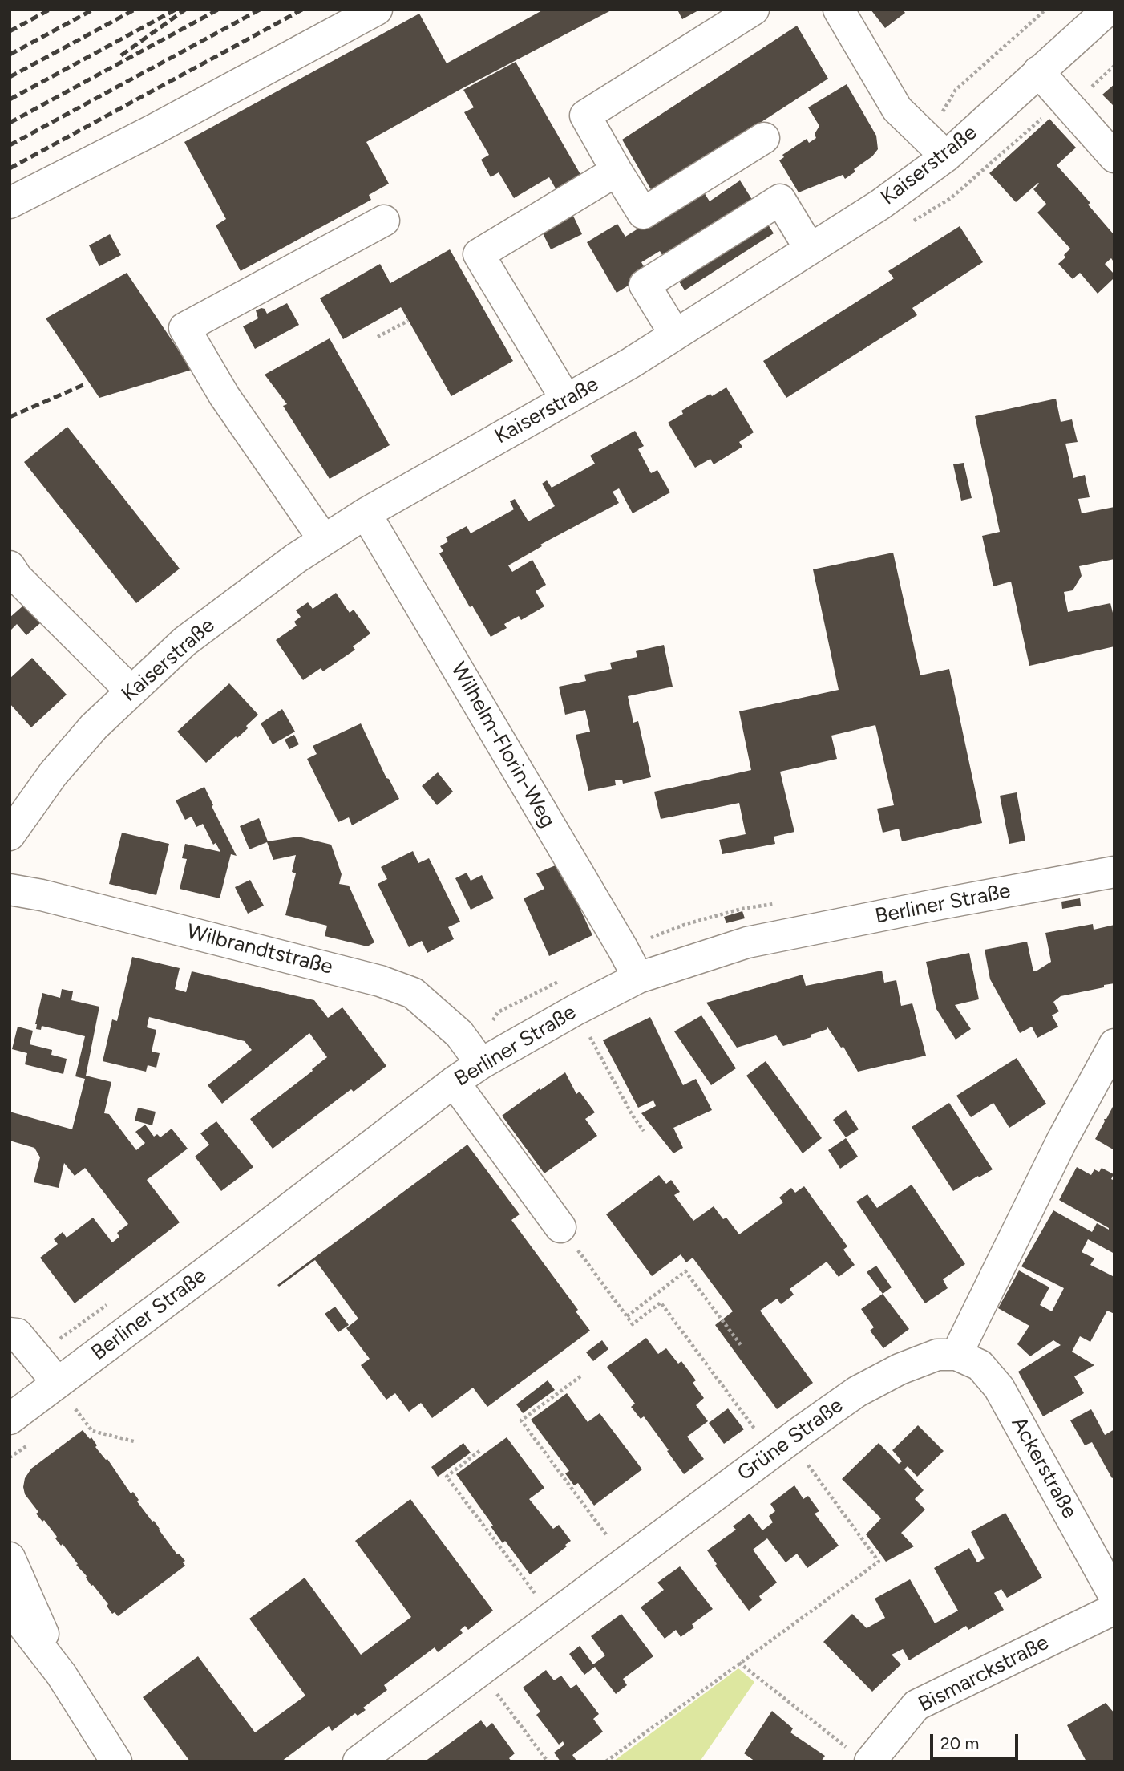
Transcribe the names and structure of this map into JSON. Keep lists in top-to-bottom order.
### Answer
{
  "streets": {
    "street": [
      "Kaiserstraße",
      "Wilhelm-Florin-Weg",
      "Berliner Straße",
      "Wilbrandtstraße",
      "Grüne Straße",
      "Ackerstraße",
      "Bismarckstraße"
    ]
  },
  "crossings": [
    ["Kaiserstraße", "Wilhelm-Florin-Weg"],
    ["Wilhelm-Florin-Weg", "Berliner Straße"],
    ["Berliner Straße", "Wilbrandtstraße"],
    ["Grüne Straße", "Ackerstraße"]
  ],
  "scale_bar": "20 m"
}
